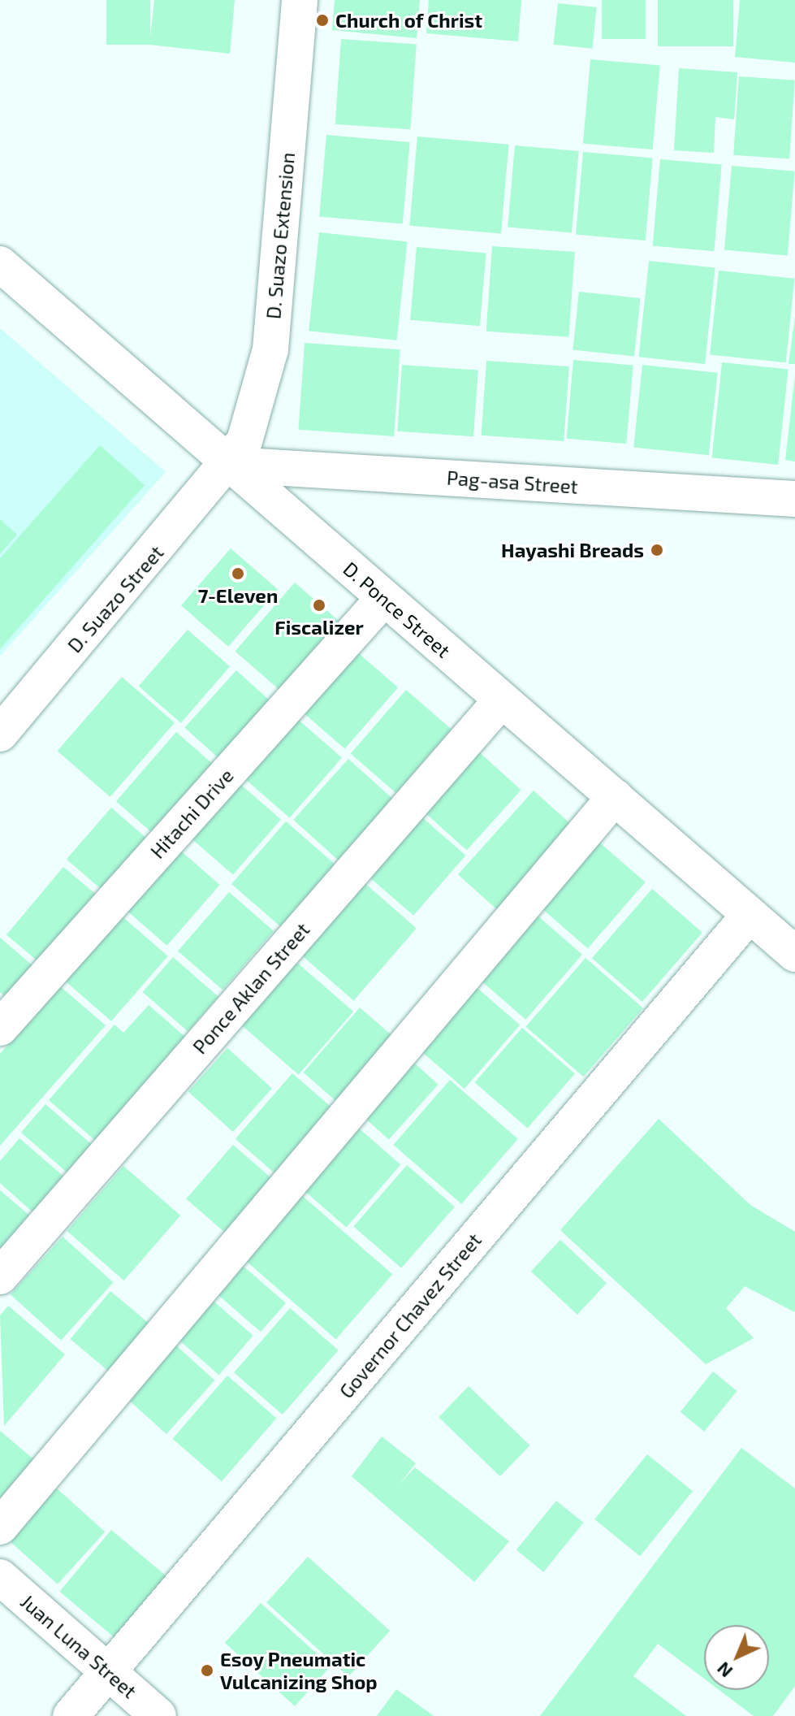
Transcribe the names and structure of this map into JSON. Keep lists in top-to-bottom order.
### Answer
{
  "streets": {
    "street": [
      "D. Suazo Extension",
      "Pag-asa Street",
      "D. Suazo Street",
      "D. Ponce Street",
      "Hitachi Drive",
      "Ponce Aklan Street",
      "Governor Chavez Street",
      "Juan Luna Street"
    ]
  },
  "crossings": [
    ["D. Suazo Extension", "Pag-asa Street"],
    ["D. Suazo Extension", "D. Suazo Street"],
    ["D. Suazo Extension", "D. Ponce Street"],
    ["Pag-asa Street", "D. Suazo Street"],
    ["Pag-asa Street", "D. Ponce Street"],
    ["D. Suazo Street", "D. Ponce Street"],
    ["D. Ponce Street", "Hitachi Drive"],
    ["D. Ponce Street", "Ponce Aklan Street"],
    ["D. Ponce Street", "Governor Chavez Street"],
    ["Governor Chavez Street", "Juan Luna Street"]
  ],
  "places": [
    "Church of Christ",
    "Hayashi Breads",
    "7-Eleven",
    "Fiscalizer",
    "Esoy Pneumatic Vulcanizing Shop"
  ],
  "north": "bottom left"
}
